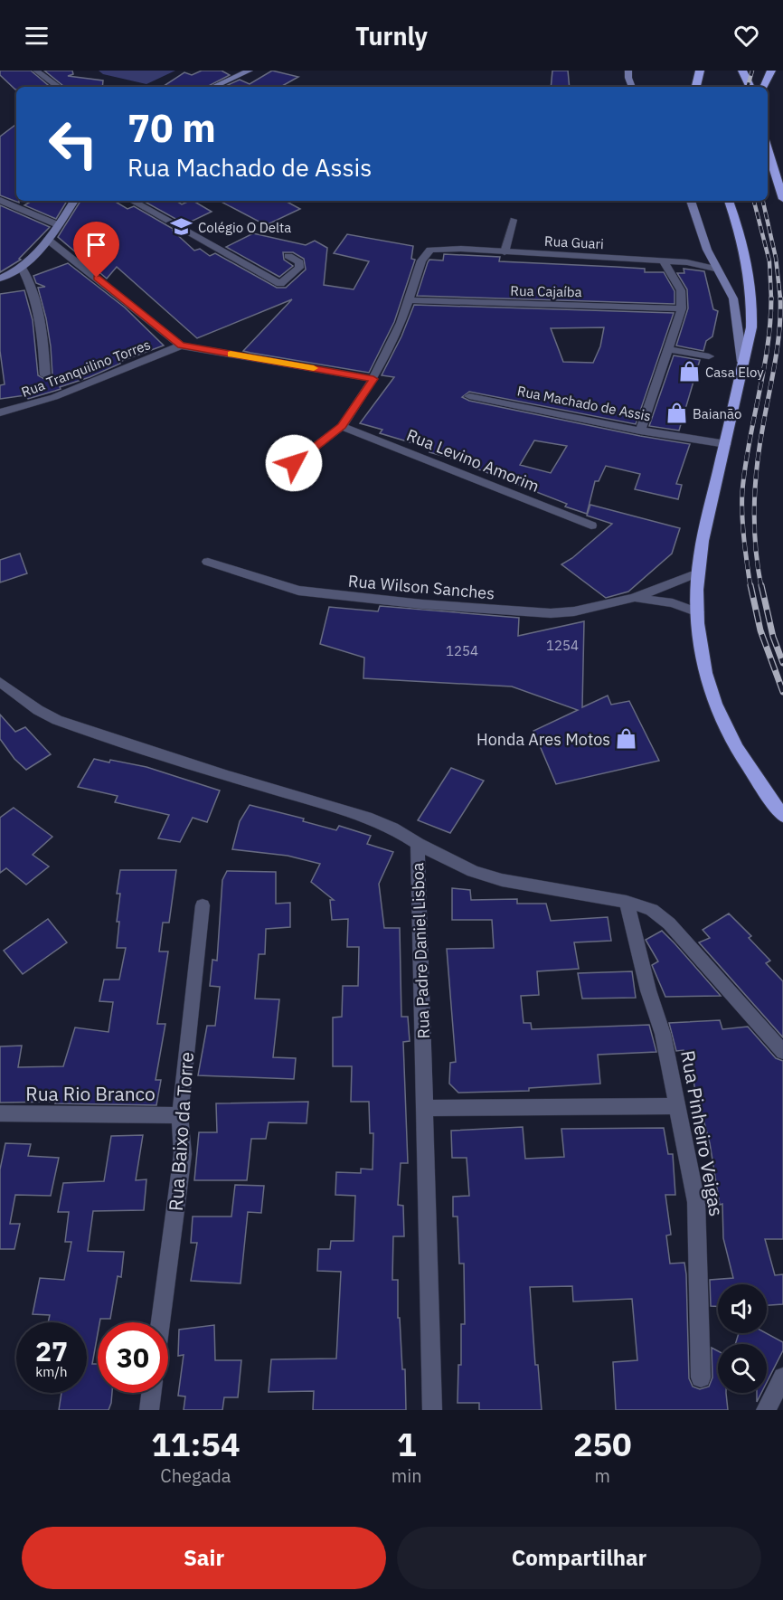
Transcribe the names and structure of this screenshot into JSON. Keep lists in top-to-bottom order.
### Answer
{
  "streets": {
    "street": [
      "Rua Guari",
      "Rua Cajaíba",
      "Rua Tranquilino Torres",
      "Rua Machado de Assis",
      "Rua Levino Amorim",
      "Rua Wilson Sanches",
      "Rua Padre Daniel Lisboa",
      "Rua Rio Branco",
      "Rua Baixo da Torre",
      "Rua Pinheiro Veigas"
    ]
  },
  "crossings": [
    ["Rua Guari", "Rua Cajaíba"],
    ["Rua Rio Branco", "Rua Baixo da Torre"]
  ],
  "places": {
    "school or university": ["Colégio O Delta"],
    "shop": ["Casa Eloy", "Baianão", "Honda Ares Motos"]
  },
  "house_numbers": ["1254", "1254"],
  "page": {
    "header": "Turnly",
    "turn": ["70 m", "Rua Machado de Assis"],
    "speed": "27 km/h",
    "limit": "30",
    "eta": [
      "11:54",
      "Chegada",
      "1",
      "min",
      "250",
      "m"
    ],
    "buttons": ["Sair", "Compartilhar"]
  }
}
